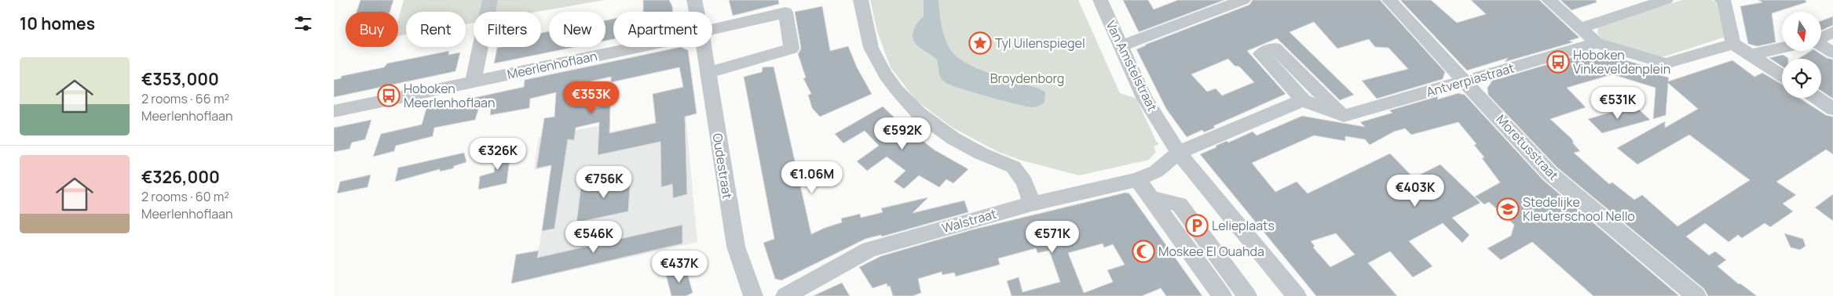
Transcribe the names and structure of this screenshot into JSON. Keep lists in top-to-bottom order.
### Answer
{
  "streets": {
    "street": [
      "Meerlenhoflaan",
      "Van Amstelstraat",
      "Antverpiastraat",
      "Moretusstraat",
      "Oudestraat",
      "Walstraat"
    ]
  },
  "crossings": [
    ["Meerlenhoflaan", "Oudestraat"],
    ["Van Amstelstraat", "Walstraat"],
    ["Antverpiastraat", "Moretusstraat"]
  ],
  "parks": ["Broydenborg"],
  "places": {
    "place": ["Tyl Uilenspiegel"],
    "bus stop": ["Hoboken Vinkeveldenplein", "Hoboken Meerlenhoflaan"],
    "school or university": ["Stedelijke Kleuterschool Nello"],
    "parking": ["Lelieplaats"],
    "mosque": ["Moskee El Ouahda"]
  },
  "north": "bottom",
  "page": {
    "heading": "10 homes",
    "chip": [
      "Buy",
      "Rent",
      "Filters",
      "New",
      "Apartment"
    ],
    "list": [
      {
        "name": "€353,000",
        "note": "2 rooms · 66 m² · Meerlenhoflaan"
      },
      {
        "name": "€326,000",
        "note": "2 rooms · 60 m² · Meerlenhoflaan"
      }
    ],
    "price": [
      "€353K",
      "€531K",
      "€592K",
      "€326K",
      "€1.06M",
      "€756K",
      "€403K",
      "€546K",
      "€571K",
      "€437K"
    ]
  }
}
